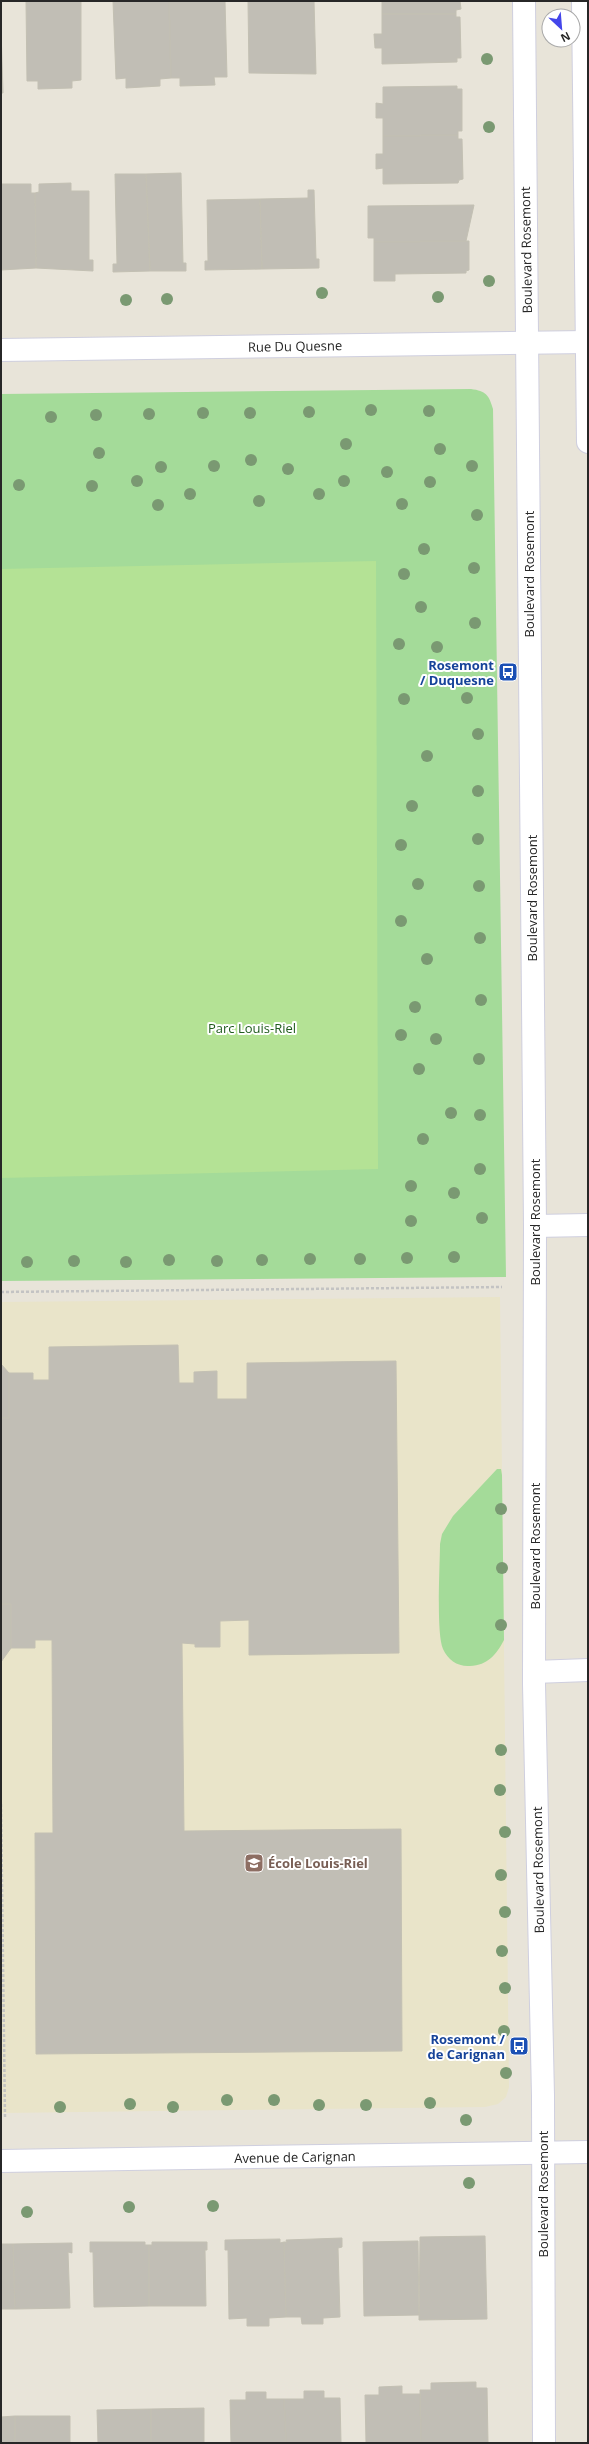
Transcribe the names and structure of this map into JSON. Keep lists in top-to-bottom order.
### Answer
{
  "streets": {
    "main road": ["Boulevard Rosemont", "Rue Du Quesne", "Avenue de Carignan"]
  },
  "crossings": [
    ["Boulevard Rosemont", "Rue Du Quesne"],
    ["Boulevard Rosemont", "Avenue de Carignan"]
  ],
  "parks": ["Parc Louis-Riel"],
  "places": {
    "bus stop": ["Rosemont / Duquesne", "Rosemont / de Carignan"],
    "school or university": ["École Louis-Riel"]
  },
  "north": "bottom right"
}
